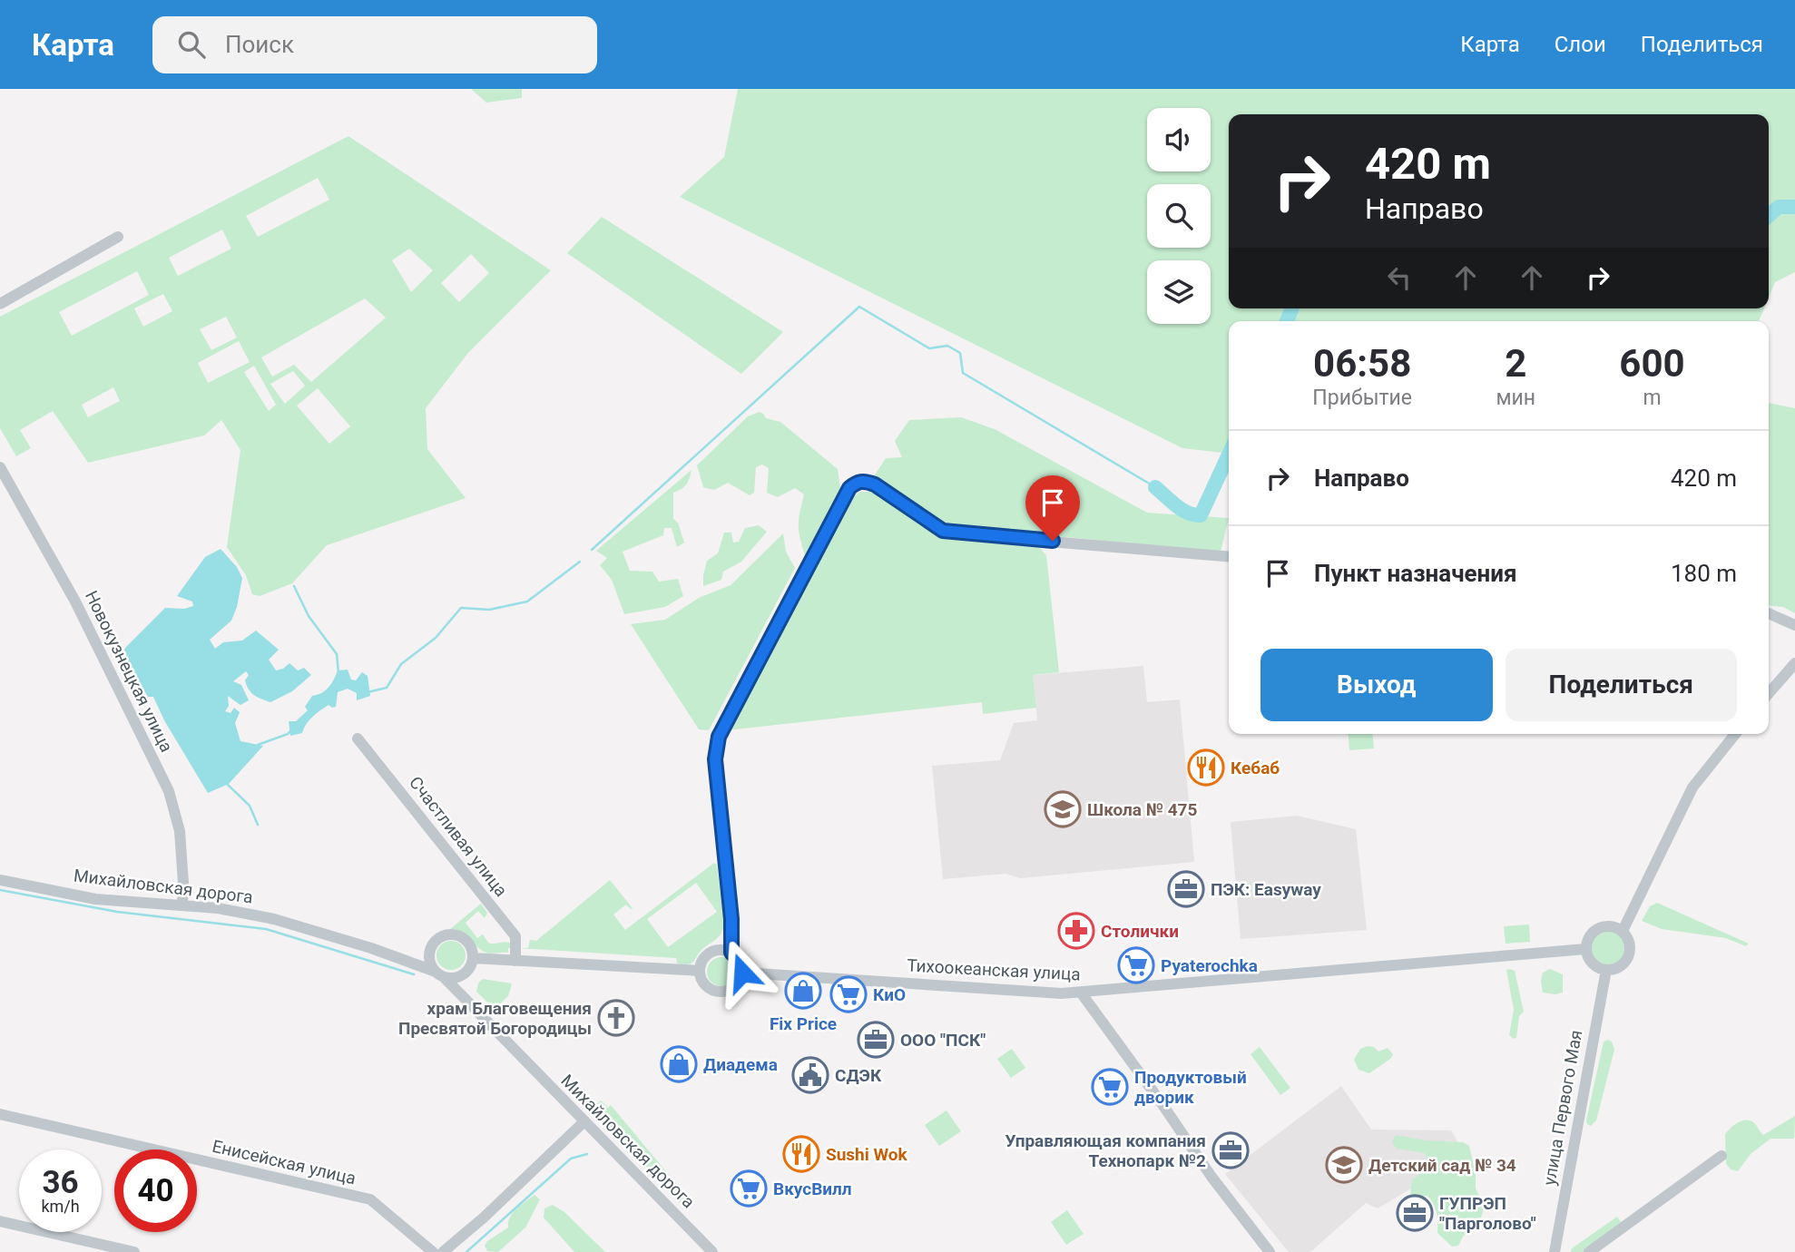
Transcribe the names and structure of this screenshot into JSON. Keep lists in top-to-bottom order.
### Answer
{
  "streets": {
    "street": [
      "Новокузнецкая улица",
      "Счастливая улица",
      "Михайловская дорога",
      "Тихоокеанская улица",
      "улица Первого Мая",
      "Енисейская улица"
    ]
  },
  "crossings": [
    ["Новокузнецкая улица", "Михайловская дорога"],
    ["Тихоокеанская улица", "улица Первого Мая"]
  ],
  "places": {
    "restaurant": ["Кебаб", "Sushi Wok"],
    "school or university": ["Школа № 475", "Детский сад № 34"],
    "office": [
      "ПЭК: Easyway",
      "ООО \"ПСК\"",
      "Управляющая компания Технопарк №2",
      "ГУПРЭП \"Парголово\""
    ],
    "pharmacy": ["Столички"],
    "supermarket": [
      "Pyaterochka",
      "КиО",
      "Продуктовый дворик",
      "ВкусВилл"
    ],
    "shop": ["Fix Price", "Диадема"],
    "church": ["храм Благовещения Пресвятой Богородицы"],
    "public building": ["СДЭК"]
  },
  "page": {
    "header": "Карта",
    "search": "Поиск",
    "nav": ["Карта", "Слои", "Поделиться"],
    "turn": ["420 m", "Направо"],
    "eta": [
      "06:58",
      "Прибытие",
      "2",
      "мин",
      "600",
      "m"
    ],
    "list": [
      {
        "name": "Направо",
        "value": "420 m"
      },
      {
        "name": "Пункт назначения",
        "value": "180 m"
      }
    ],
    "buttons": ["Выход", "Поделиться"],
    "speed": "36 km/h",
    "limit": "40"
  }
}
